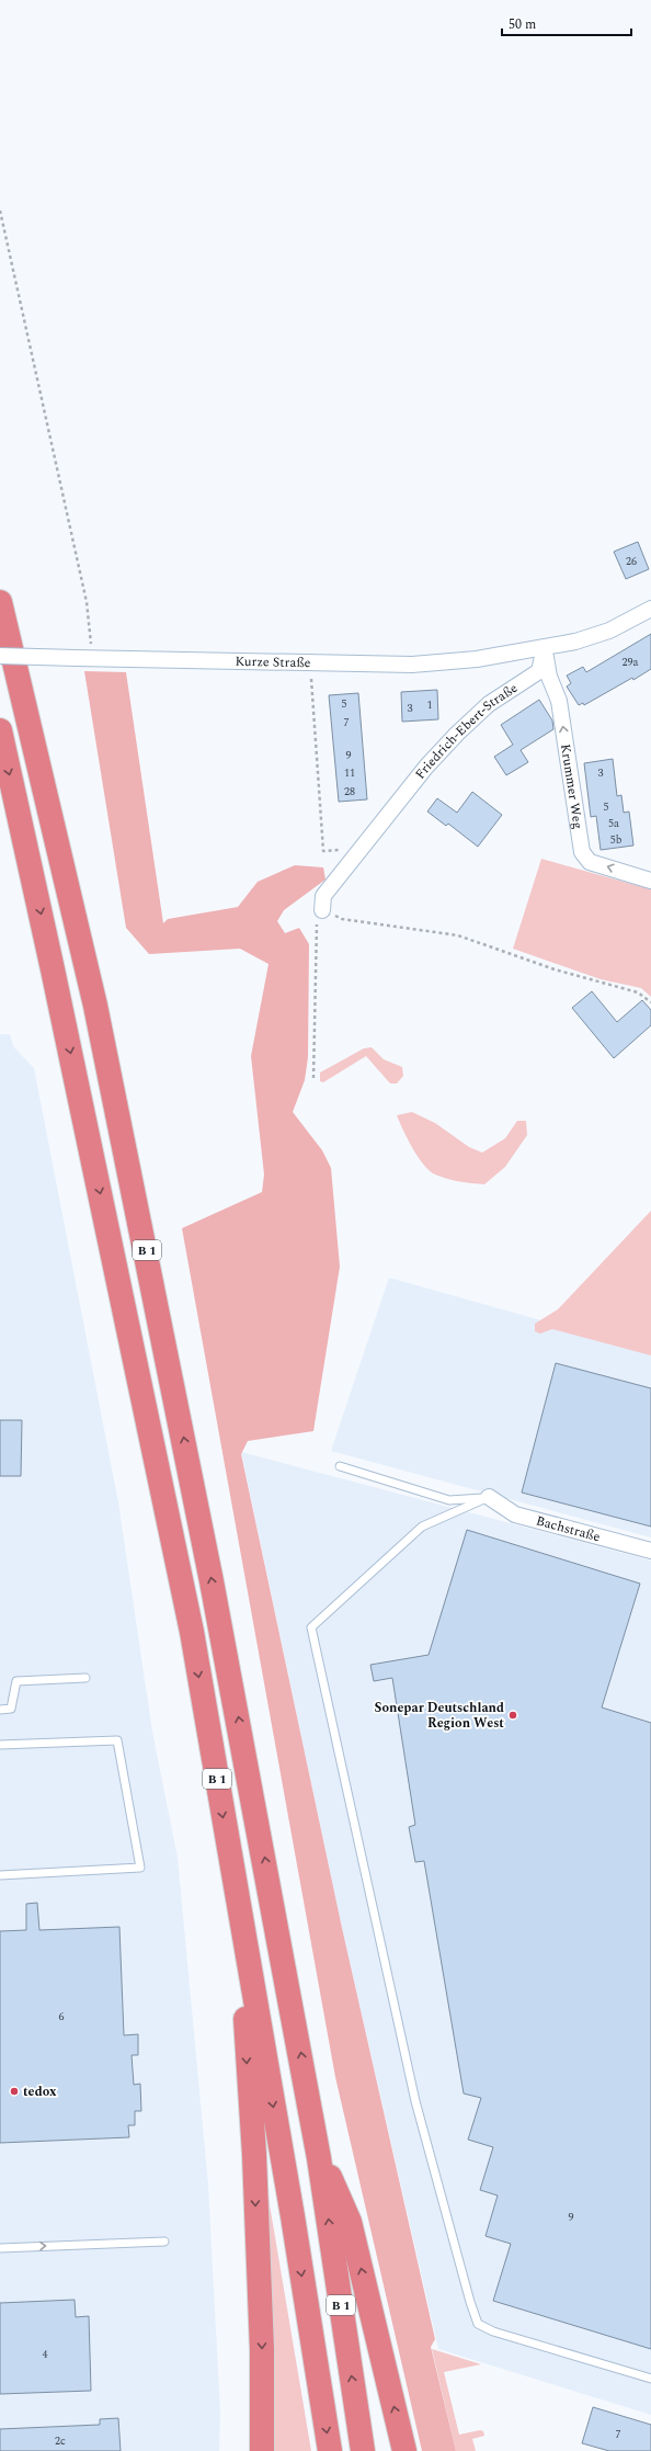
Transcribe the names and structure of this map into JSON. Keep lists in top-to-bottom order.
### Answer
{
  "streets": {
    "highway": ["B 1"],
    "street": [
      "Kurze Straße",
      "Friedrich-Ebert-Straße",
      "Krummer Weg",
      "Bachstraße"
    ]
  },
  "crossings": [
    ["Kurze Straße", "Friedrich-Ebert-Straße"],
    ["Kurze Straße", "Krummer Weg"],
    ["Friedrich-Ebert-Straße", "Krummer Weg"]
  ],
  "one_way": ["Krummer Weg"],
  "places": ["Sonepar Deutschland Region West", "tedox"],
  "house_numbers": [
    "26",
    "29a",
    "5",
    "1",
    "3",
    "7",
    "9",
    "11",
    "3",
    "28",
    "5",
    "5a",
    "5b",
    "6",
    "9",
    "4",
    "7",
    "2c"
  ],
  "scale_bar": "50 m"
}
